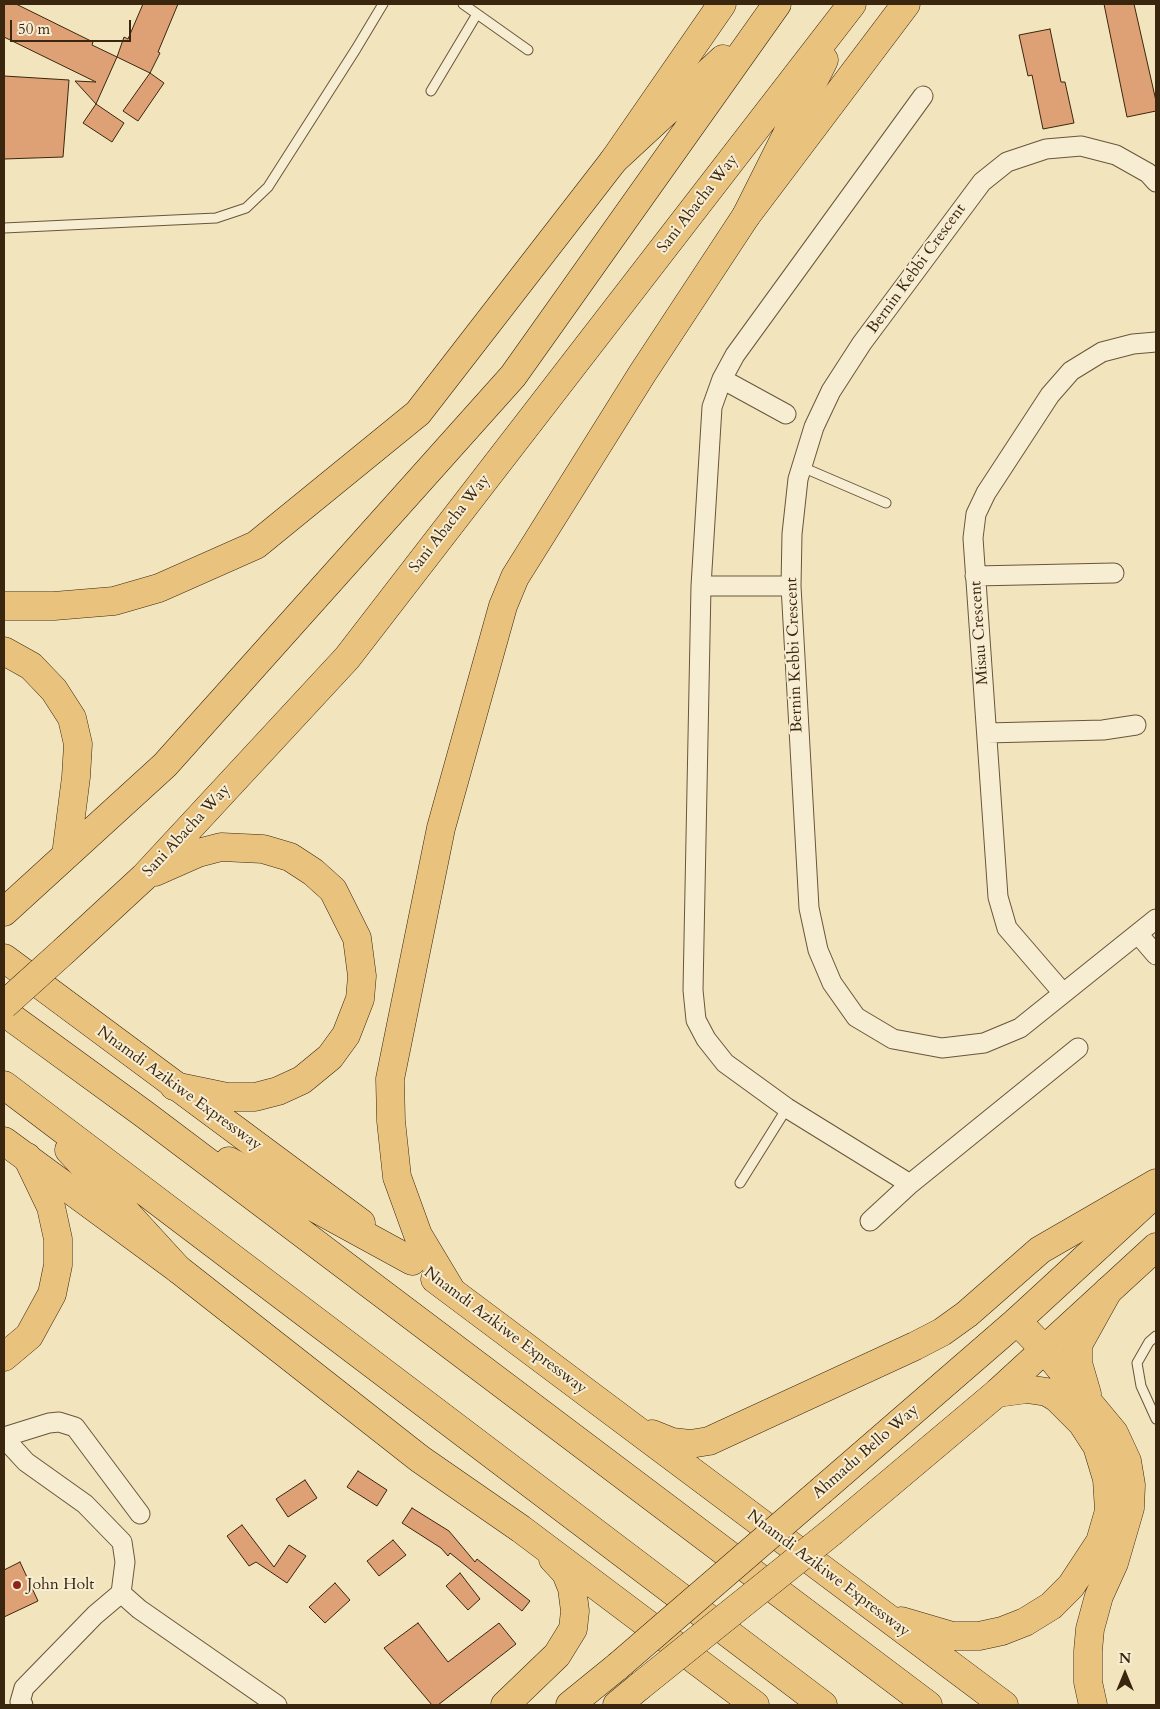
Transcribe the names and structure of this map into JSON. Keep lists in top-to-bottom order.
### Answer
{
  "streets": {
    "main road": ["Sani Abacha Way", "Nnamdi Azikiwe Expressway", "Ahmadu Bello Way"],
    "street": ["Bernin Kebbi Crescent", "Misau Crescent"]
  },
  "crossings": [
    ["Bernin Kebbi Crescent", "Misau Crescent"]
  ],
  "places": ["John Holt"],
  "scale_bar": "50 m",
  "north": "top"
}
